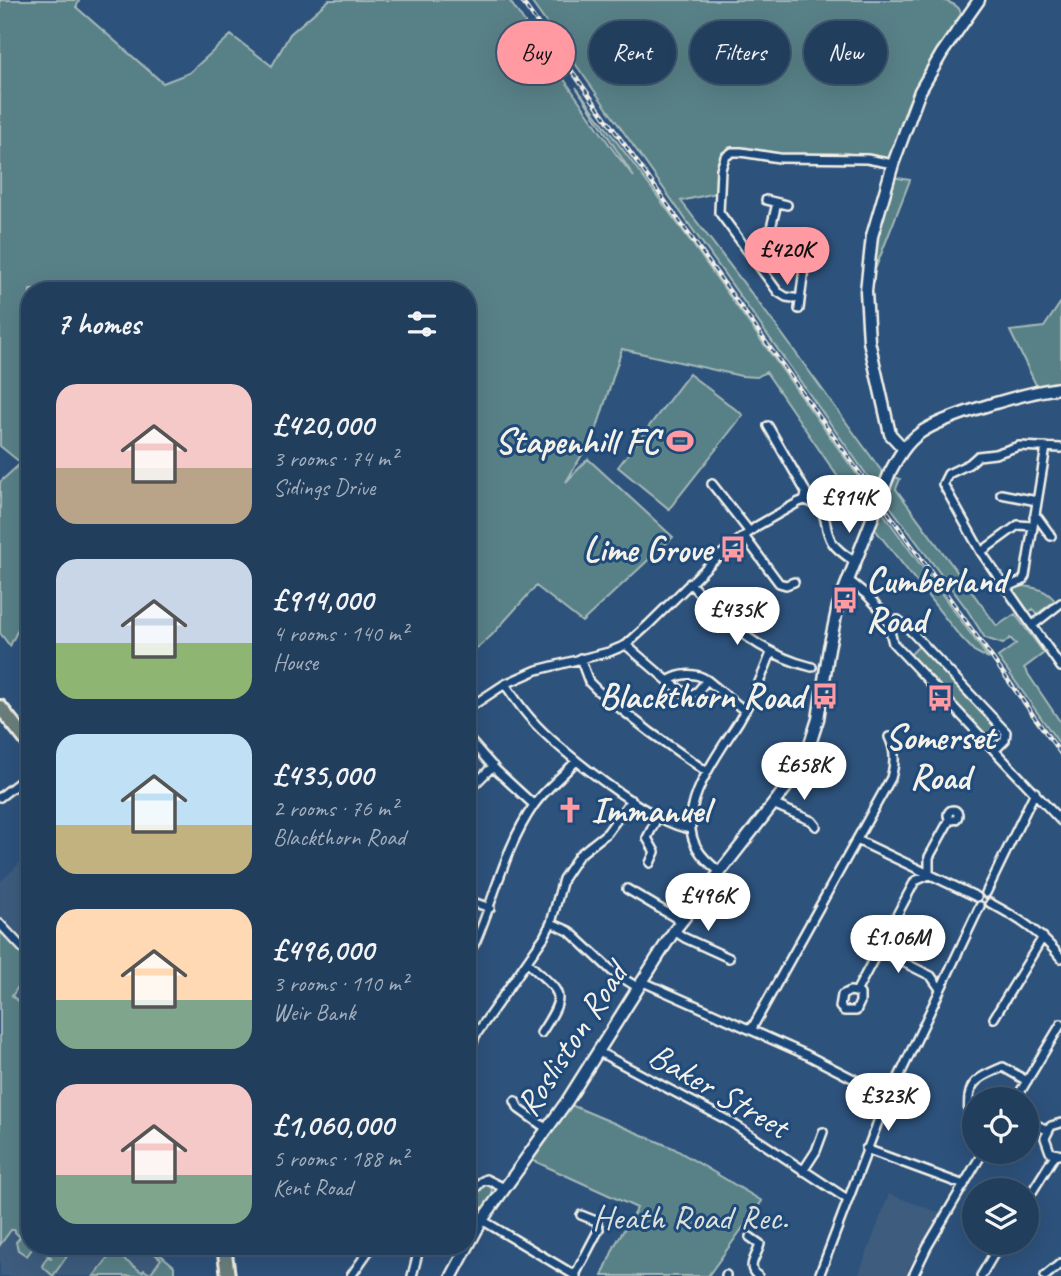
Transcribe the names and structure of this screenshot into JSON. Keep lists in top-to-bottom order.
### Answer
{
  "streets": {
    "street": ["Rosliston Road", "Baker Street"]
  },
  "crossings": [
    ["Rosliston Road", "Baker Street"]
  ],
  "parks": ["Heath Road Rec."],
  "places": {
    "sports": ["Stapenhill FC"],
    "bus stop": [
      "Lime Grove",
      "Cumberland Road",
      "Blackthorn Road",
      "Somerset Road"
    ],
    "church": ["Immanuel"]
  },
  "page": {
    "chip": [
      "Buy",
      "Rent",
      "Filters",
      "New"
    ],
    "price": [
      "£420K",
      "£914K",
      "£435K",
      "£658K",
      "£496K",
      "£1.06M",
      "£323K"
    ],
    "heading": "7 homes",
    "list": [
      {
        "name": "£420,000",
        "note": "3 rooms · 74 m² · Sidings Drive"
      },
      {
        "name": "£914,000",
        "note": "4 rooms · 140 m² · House"
      },
      {
        "name": "£435,000",
        "note": "2 rooms · 76 m² · Blackthorn Road"
      },
      {
        "name": "£496,000",
        "note": "3 rooms · 110 m² · Weir Bank"
      },
      {
        "name": "£1,060,000",
        "note": "5 rooms · 188 m² · Kent Road"
      }
    ]
  }
}
